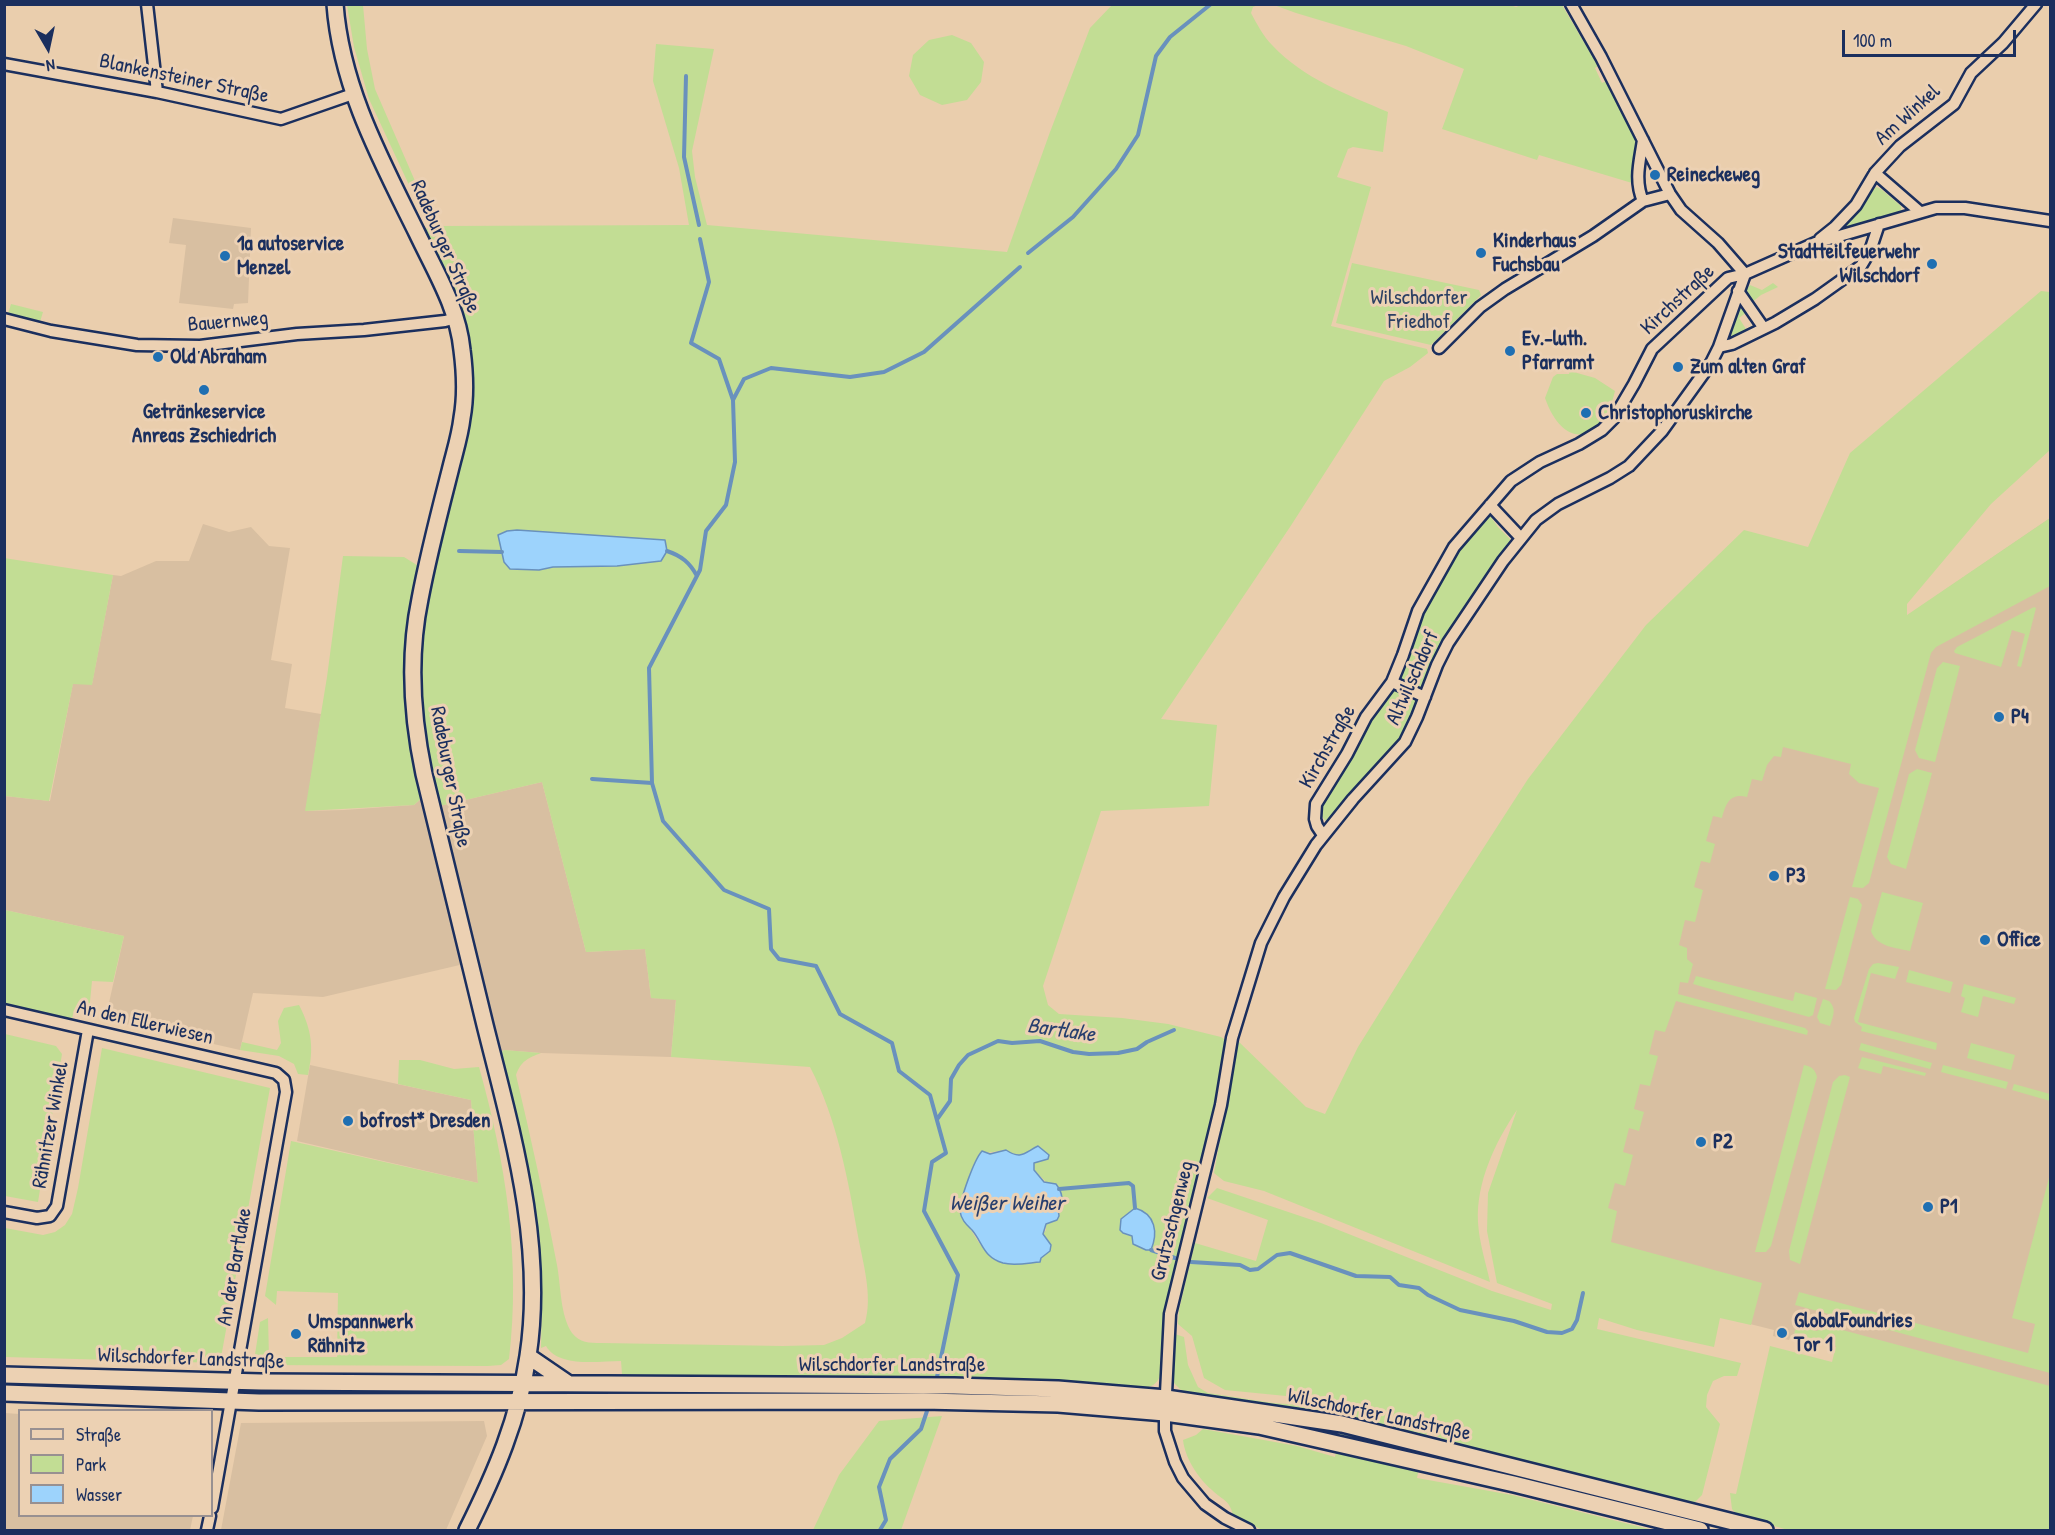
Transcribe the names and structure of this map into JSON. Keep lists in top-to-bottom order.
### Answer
{
  "streets": {
    "main road": ["Radeburger Straße", "Wilschdorfer Landstraße"],
    "street": [
      "Blankensteiner Straße",
      "Am Winkel",
      "Kirchstraße",
      "Bauernweg",
      "Altwilschdorf",
      "An den Ellerwiesen",
      "Rähnitzer Winkel",
      "Grutzschgenweg",
      "An der Bartlake"
    ]
  },
  "crossings": [
    ["Blankensteiner Straße", "Radeburger Straße"],
    ["Am Winkel", "Kirchstraße"],
    ["Radeburger Straße", "Bauernweg"],
    ["Radeburger Straße", "Wilschdorfer Landstraße"],
    ["Kirchstraße", "Altwilschdorf"],
    ["Altwilschdorf", "Grutzschgenweg"],
    ["An den Ellerwiesen", "Rähnitzer Winkel"],
    ["An den Ellerwiesen", "An der Bartlake"],
    ["Grutzschgenweg", "Wilschdorfer Landstraße"],
    ["An der Bartlake", "Wilschdorfer Landstraße"]
  ],
  "water": ["Bartlake", "Weißer Weiher"],
  "parks": ["Wilschdorfer Friedhof"],
  "places": [
    "Reineckeweg",
    "Kinderhaus Fuchsbau",
    "1a autoservice Menzel",
    "Stadtteilfeuerwehr Wilschdorf",
    "Ev.-luth. Pfarramt",
    "Old Abraham",
    "Zum alten Graf",
    "Getränkeservice Anreas Zschiedrich",
    "Christophoruskirche",
    "P4",
    "P3",
    "Office",
    "bofrost* Dresden",
    "P2",
    "P1",
    "GlobalFoundries Tor 1",
    "Umspannwerk Rähnitz"
  ],
  "legend": ["Straße", "Park", "Wasser"],
  "scale_bar": "100 m",
  "north": "bottom"
}
